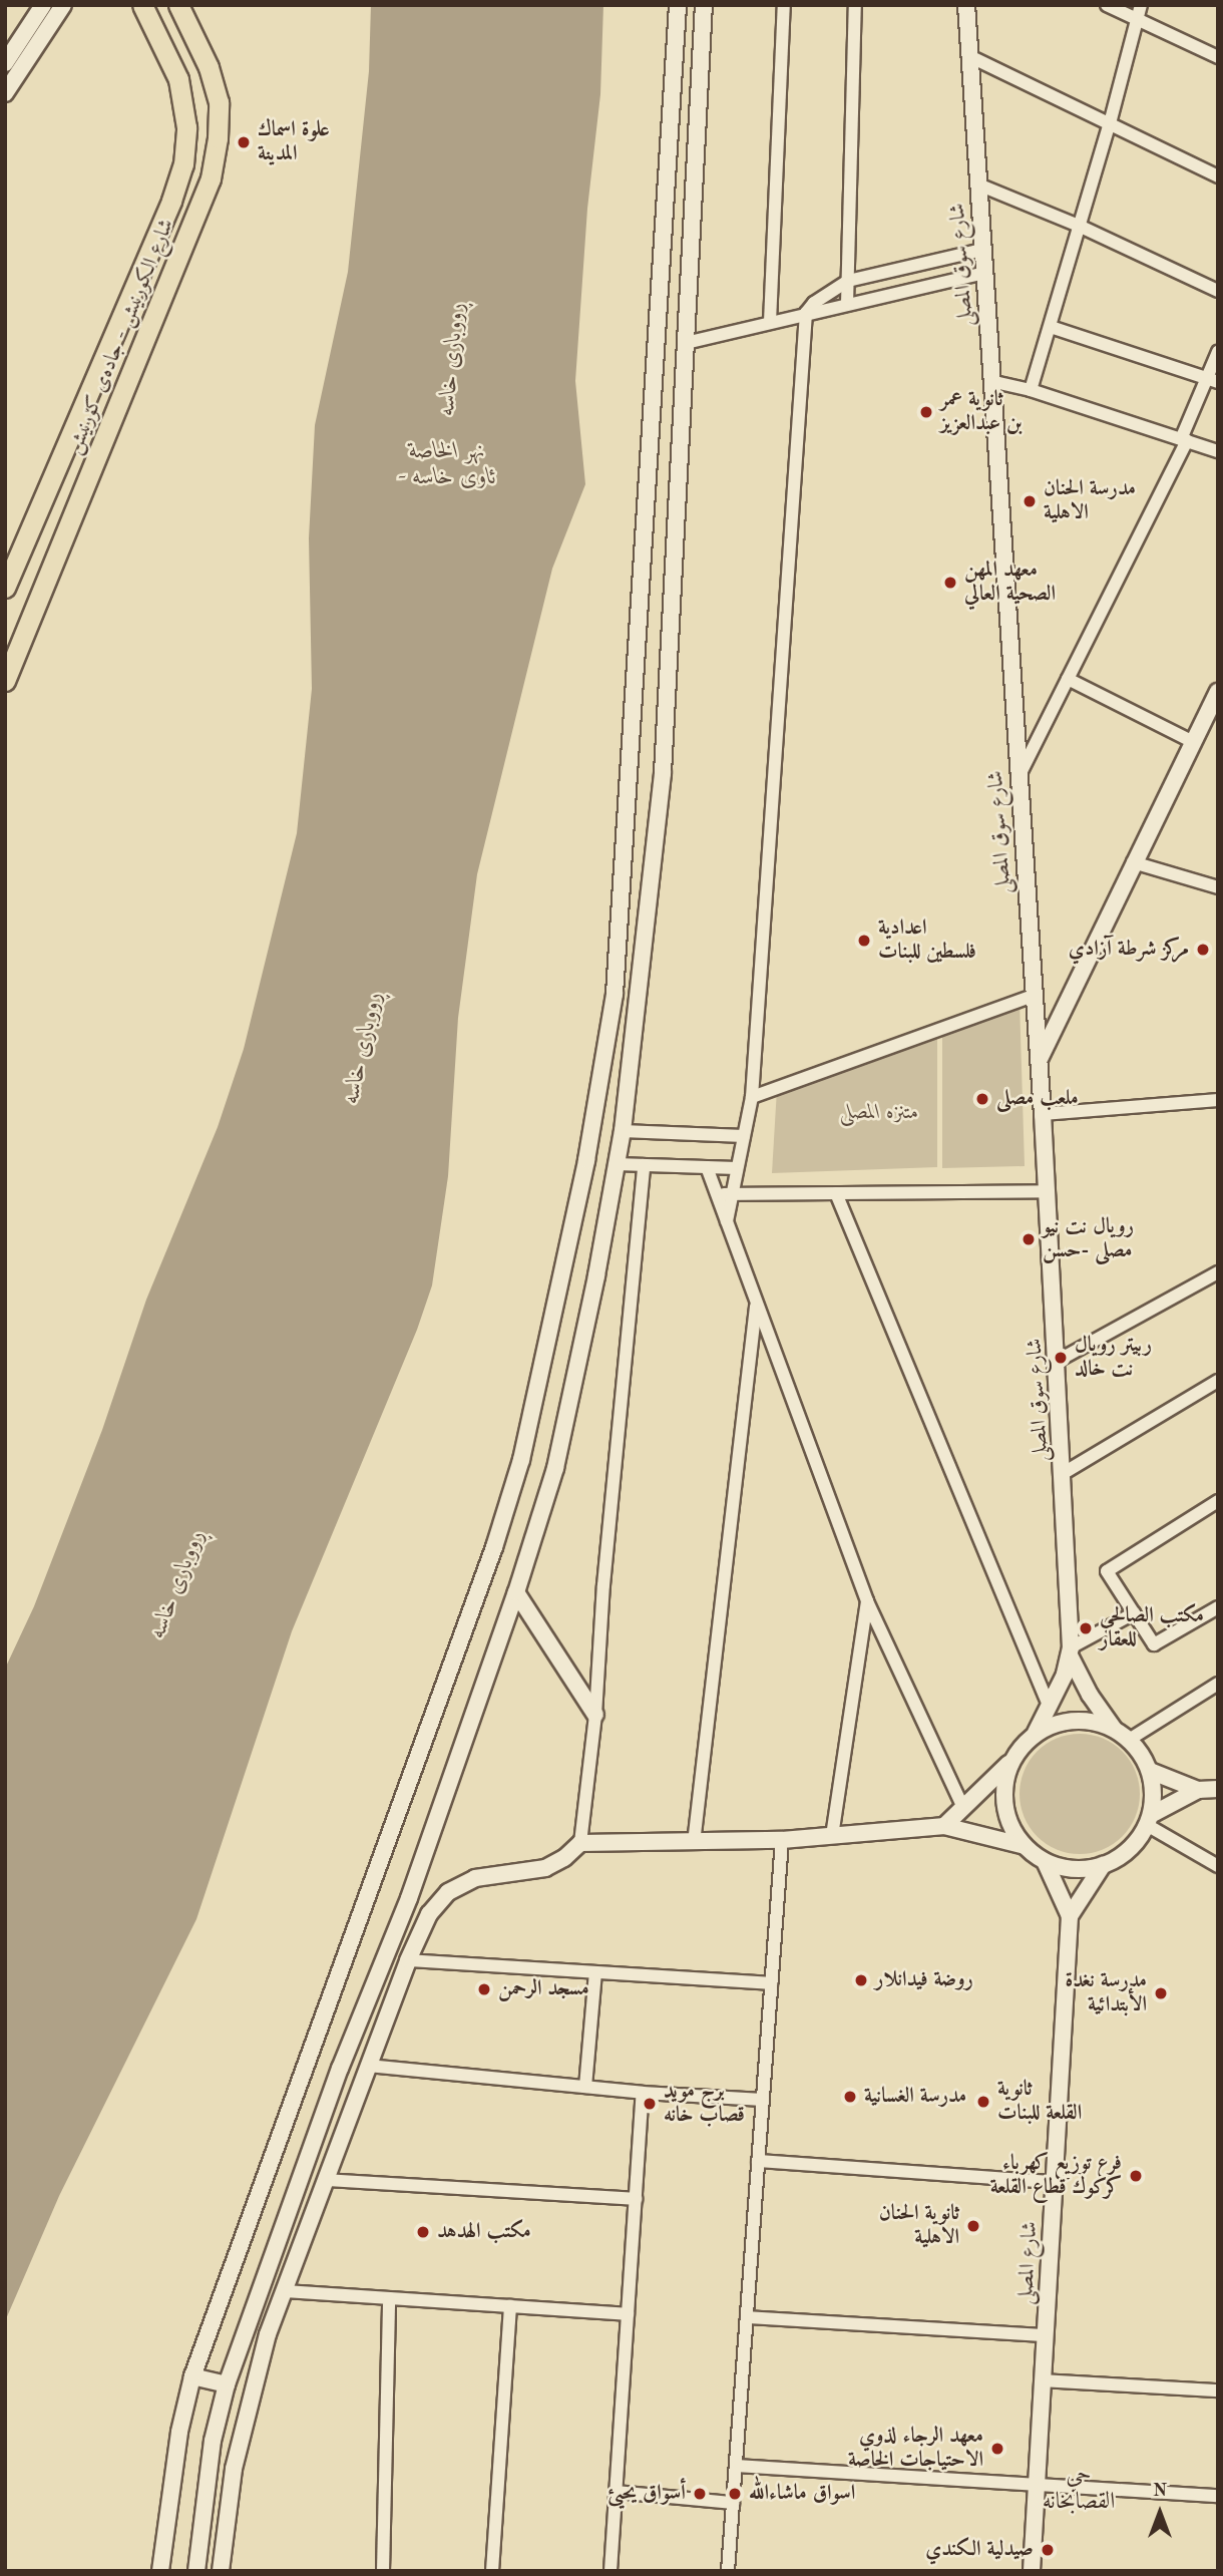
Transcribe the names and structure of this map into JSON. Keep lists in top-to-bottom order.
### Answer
{
  "streets": {
    "main road": ["شارع الكورنيش - جادەی کۆرنیش"],
    "street": ["شارع سوق المصلى", "شارع المصلى"]
  },
  "crossings": [
    ["شارع سوق المصلى", "شارع المصلى"]
  ],
  "districts": ["حي القصابخانه"],
  "water": ["ڕووباری خاسە", "نهر الخاصة - ئاوی خاسە"],
  "parks": ["متنزه المصلى"],
  "places": [
    "علوة اسماك المدينة",
    "ثانوية عمر بن عبدالعزيز",
    "مدرسة الحنان الاهلية",
    "معهد المهن الصحية العالي",
    "اعدادية فلسطين للبنات",
    "مركز شرطة آزادي",
    "ملعب مصلى",
    "رويال نت نيو مصلى -حسن",
    "ربيتر رويال نت خالد",
    "مكتب الصالحي للعقار",
    "روضة فيدانلار",
    "مسجد الرحمن",
    "مدرسة نغدة الأبتدائية",
    "مدرسة الغسانية",
    "ثانوية القلعة للبنات",
    "برج مويد قصاب خانه",
    "فرع توزيع كهرباء كركوك قطاع القلعة",
    "ثانوية الحنان الاهلية",
    "مكتب الهدهد",
    "معهد الرجاء لذوي الاحتياجات الخاصة",
    "أسواق يحيئ",
    "اسواق ماشاءالله",
    "صيدلية الكندي"
  ],
  "north": "top"
}
